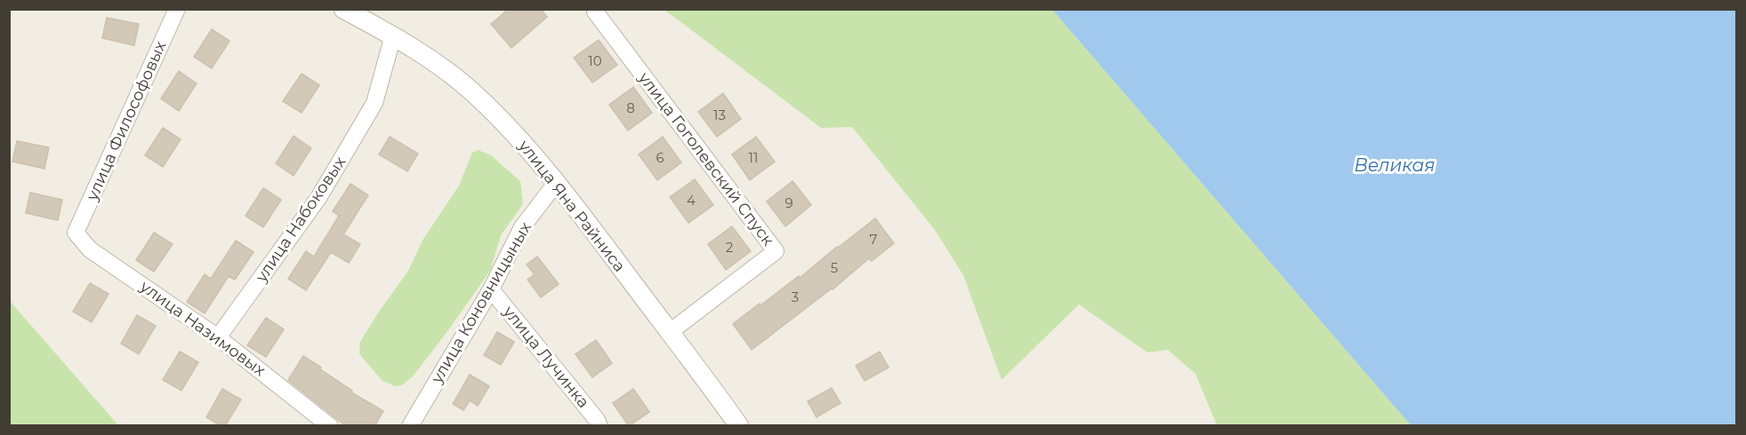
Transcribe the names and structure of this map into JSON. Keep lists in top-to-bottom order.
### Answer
{
  "streets": {
    "street": [
      "улица Философовых",
      "улица Гоголевский Спуск",
      "улица Яна Райниса",
      "улица Набоковых",
      "улица Коновницыных",
      "улица Назимовых",
      "улица Лучинка"
    ]
  },
  "crossings": [
    ["улица Философовых", "улица Назимовых"],
    ["улица Гоголевский Спуск", "улица Яна Райниса"],
    ["улица Яна Райниса", "улица Набоковых"],
    ["улица Яна Райниса", "улица Коновницыных"],
    ["улица Набоковых", "улица Назимовых"],
    ["улица Коновницыных", "улица Лучинка"]
  ],
  "water": ["Великая"],
  "house_numbers": [
    "10",
    "8",
    "13",
    "6",
    "11",
    "4",
    "9",
    "7",
    "2",
    "5",
    "3"
  ]
}
